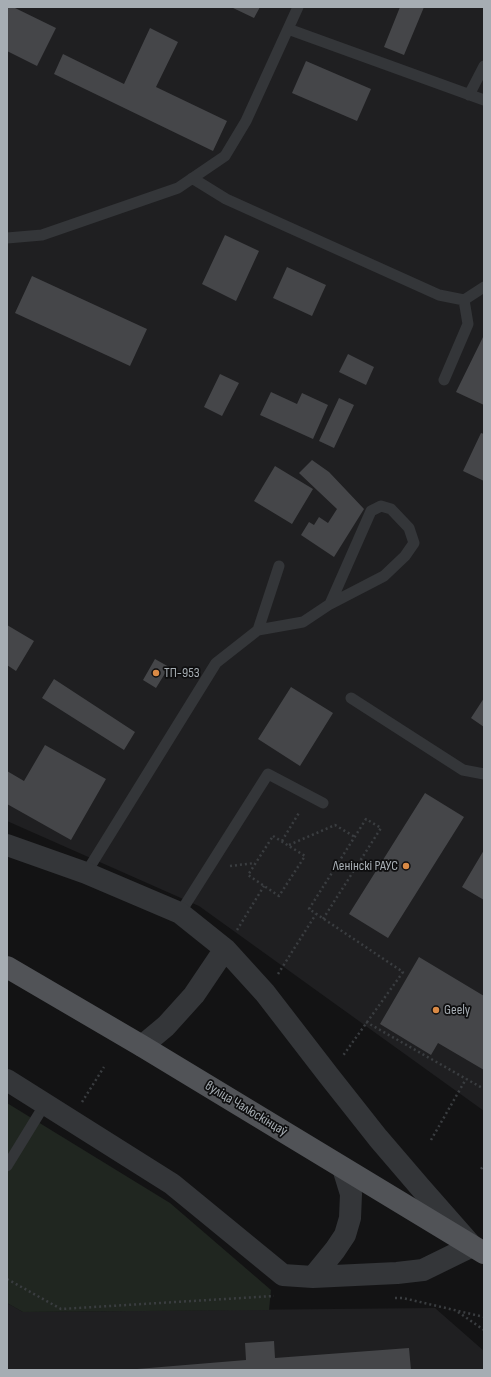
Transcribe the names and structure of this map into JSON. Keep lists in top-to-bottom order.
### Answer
{
  "streets": {
    "main road": ["вуліца Чалюскінцаў"]
  },
  "places": ["ТП-953", "Ленінскі РАУС", "Geely"]
}
